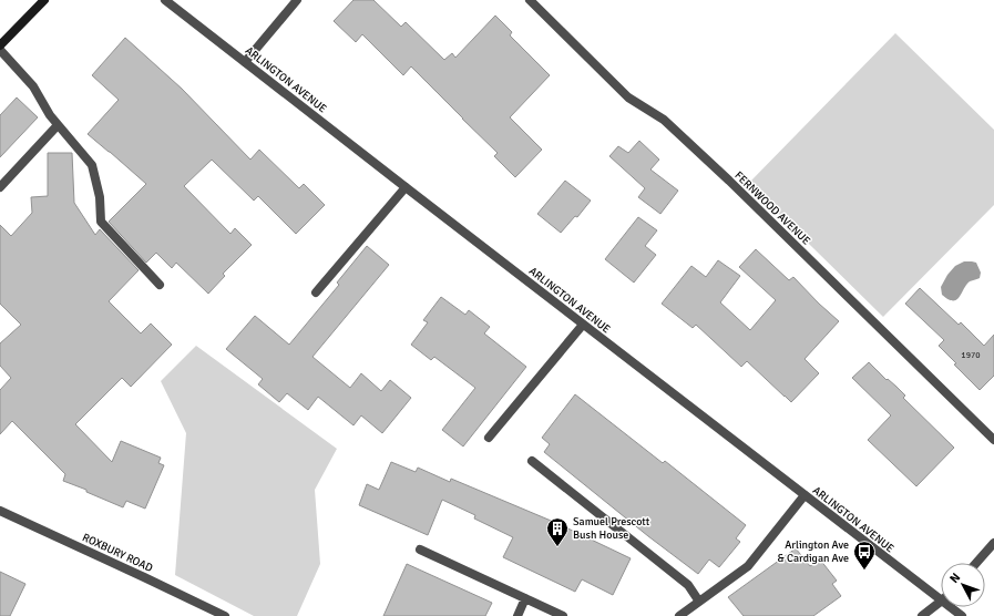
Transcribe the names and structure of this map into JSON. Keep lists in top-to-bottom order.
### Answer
{
  "streets": {
    "street": ["ARLINGTON AVENUE", "FERNWOOD AVENUE", "ROXBURY ROAD"]
  },
  "places": {
    "building": ["Samuel Prescott Bush House"],
    "bus stop": ["Arlington Ave & Cardigan Ave"]
  },
  "house_numbers": ["1970"],
  "north": "top left"
}
